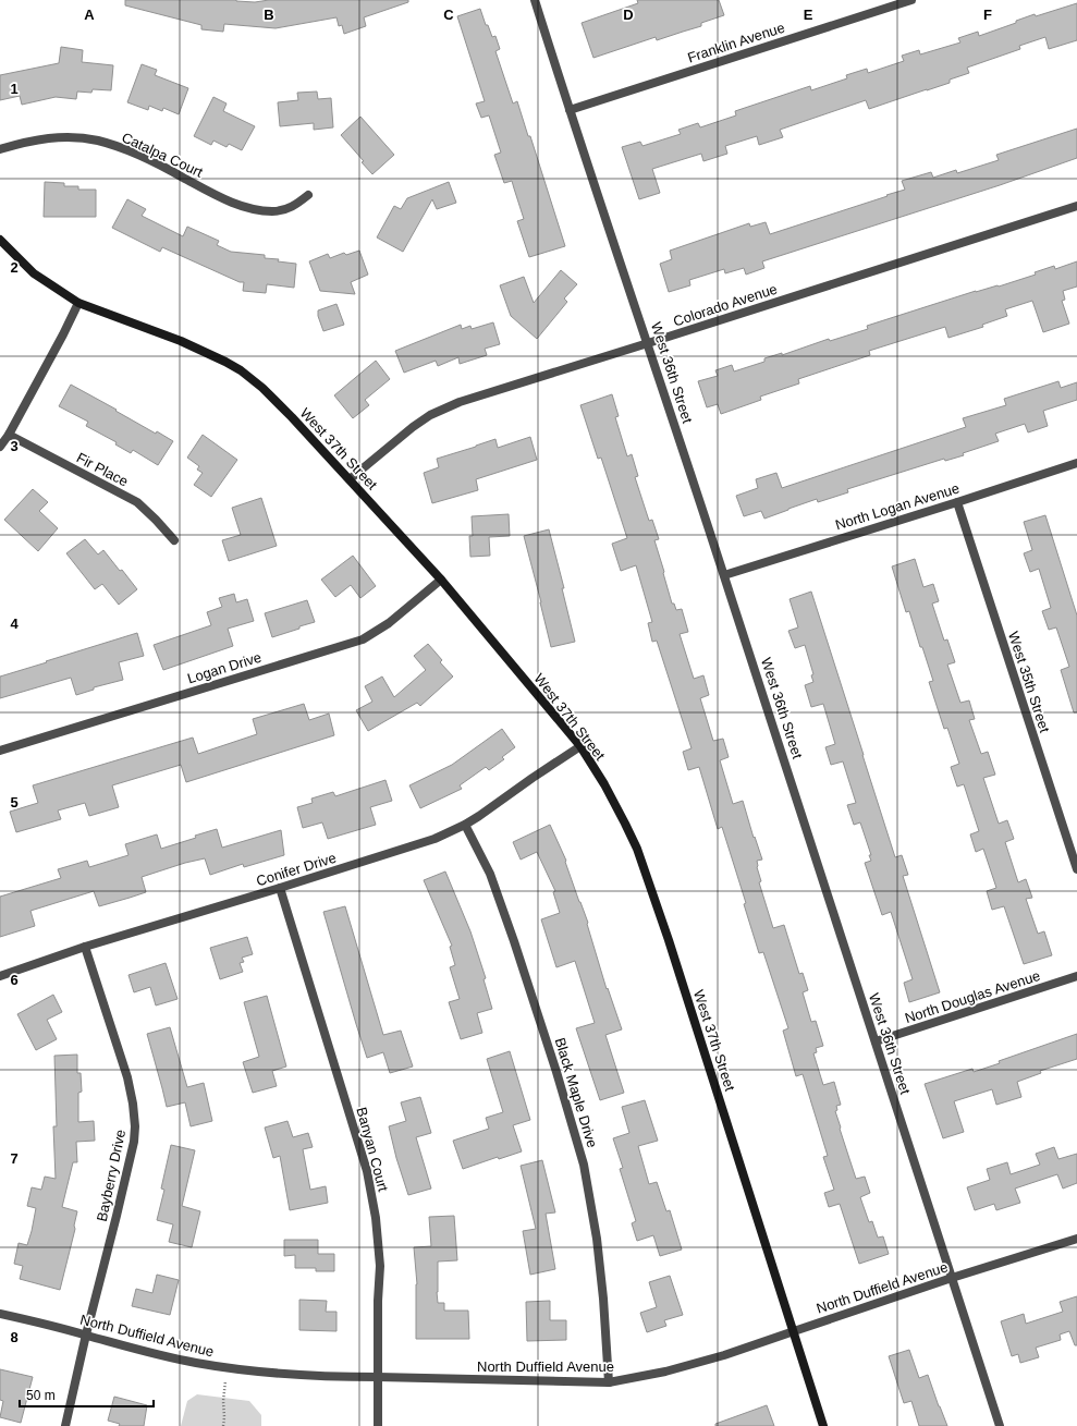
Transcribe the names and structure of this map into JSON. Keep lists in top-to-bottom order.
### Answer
{
  "streets": {
    "street": [
      "Franklin Avenue",
      "Catalpa Court",
      "Colorado Avenue",
      "West 36th Street",
      "West 37th Street",
      "Fir Place",
      "North Logan Avenue",
      "Logan Drive",
      "West 35th Street",
      "Conifer Drive",
      "North Douglas Avenue",
      "Black Maple Drive",
      "Banyan Court",
      "Bayberry Drive",
      "North Duffield Avenue"
    ]
  },
  "crossings": [
    ["Franklin Avenue", "West 36th Street"],
    ["Colorado Avenue", "West 36th Street"],
    ["Colorado Avenue", "West 37th Street"],
    ["West 36th Street", "North Logan Avenue"],
    ["West 36th Street", "North Douglas Avenue"],
    ["West 36th Street", "North Duffield Avenue"],
    ["West 37th Street", "Logan Drive"],
    ["West 37th Street", "Conifer Drive"],
    ["West 37th Street", "North Duffield Avenue"],
    ["North Logan Avenue", "West 35th Street"],
    ["Conifer Drive", "Black Maple Drive"],
    ["Conifer Drive", "Banyan Court"],
    ["Conifer Drive", "Bayberry Drive"],
    ["Black Maple Drive", "North Duffield Avenue"],
    ["Banyan Court", "North Duffield Avenue"],
    ["Bayberry Drive", "North Duffield Avenue"]
  ],
  "scale_bar": "50 m",
  "grid": {
    "columns": [
      "A",
      "B",
      "C",
      "D",
      "E",
      "F"
    ],
    "rows": [
      "1",
      "2",
      "3",
      "4",
      "5",
      "6",
      "7",
      "8"
    ]
  }
}
